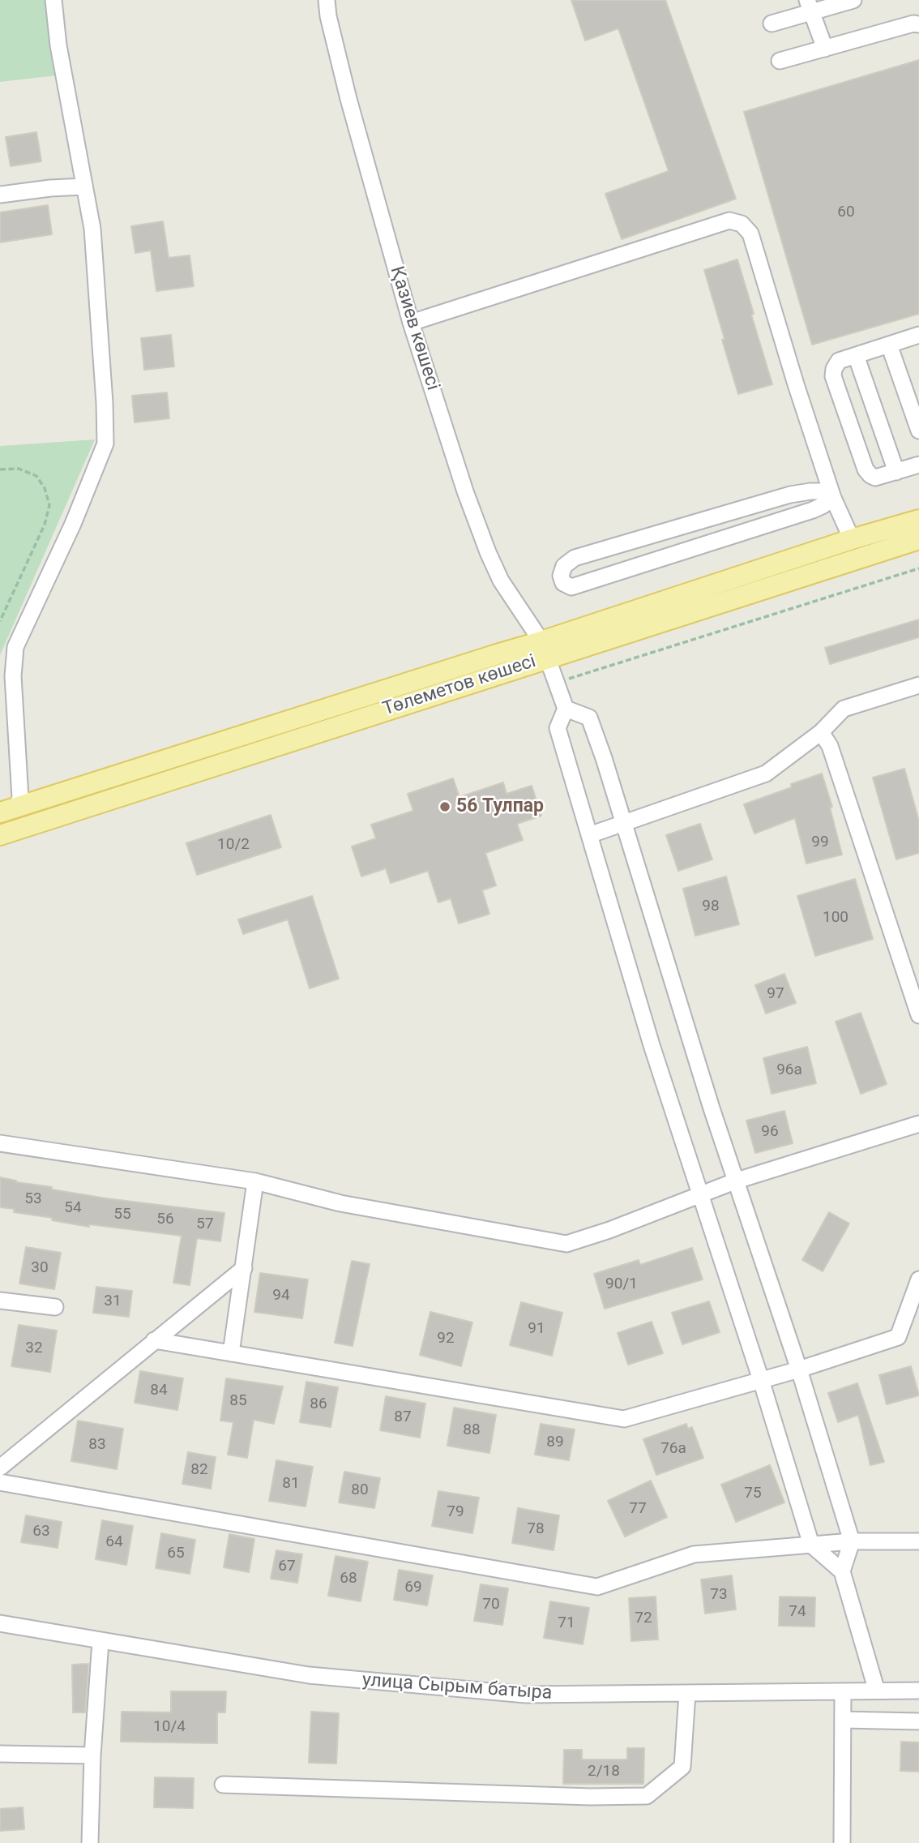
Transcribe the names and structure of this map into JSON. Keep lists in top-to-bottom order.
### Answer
{
  "streets": {
    "main road": ["Төлеметов көшесі"],
    "street": ["Қазиев көшесі", "улица Сырым батыра"]
  },
  "crossings": [
    ["Қазиев көшесі", "Төлеметов көшесі"]
  ],
  "places": ["56 Тулпар"],
  "house_numbers": [
    "60",
    "99",
    "10/2",
    "98",
    "100",
    "97",
    "96а",
    "96",
    "53",
    "54",
    "55",
    "56",
    "57",
    "30",
    "90/1",
    "94",
    "31",
    "91",
    "92",
    "32",
    "84",
    "85",
    "86",
    "87",
    "88",
    "89",
    "83",
    "76а",
    "82",
    "81",
    "80",
    "75",
    "77",
    "79",
    "78",
    "63",
    "64",
    "65",
    "67",
    "68",
    "69",
    "73",
    "70",
    "74",
    "72",
    "71",
    "10/4",
    "2/18"
  ]
}
